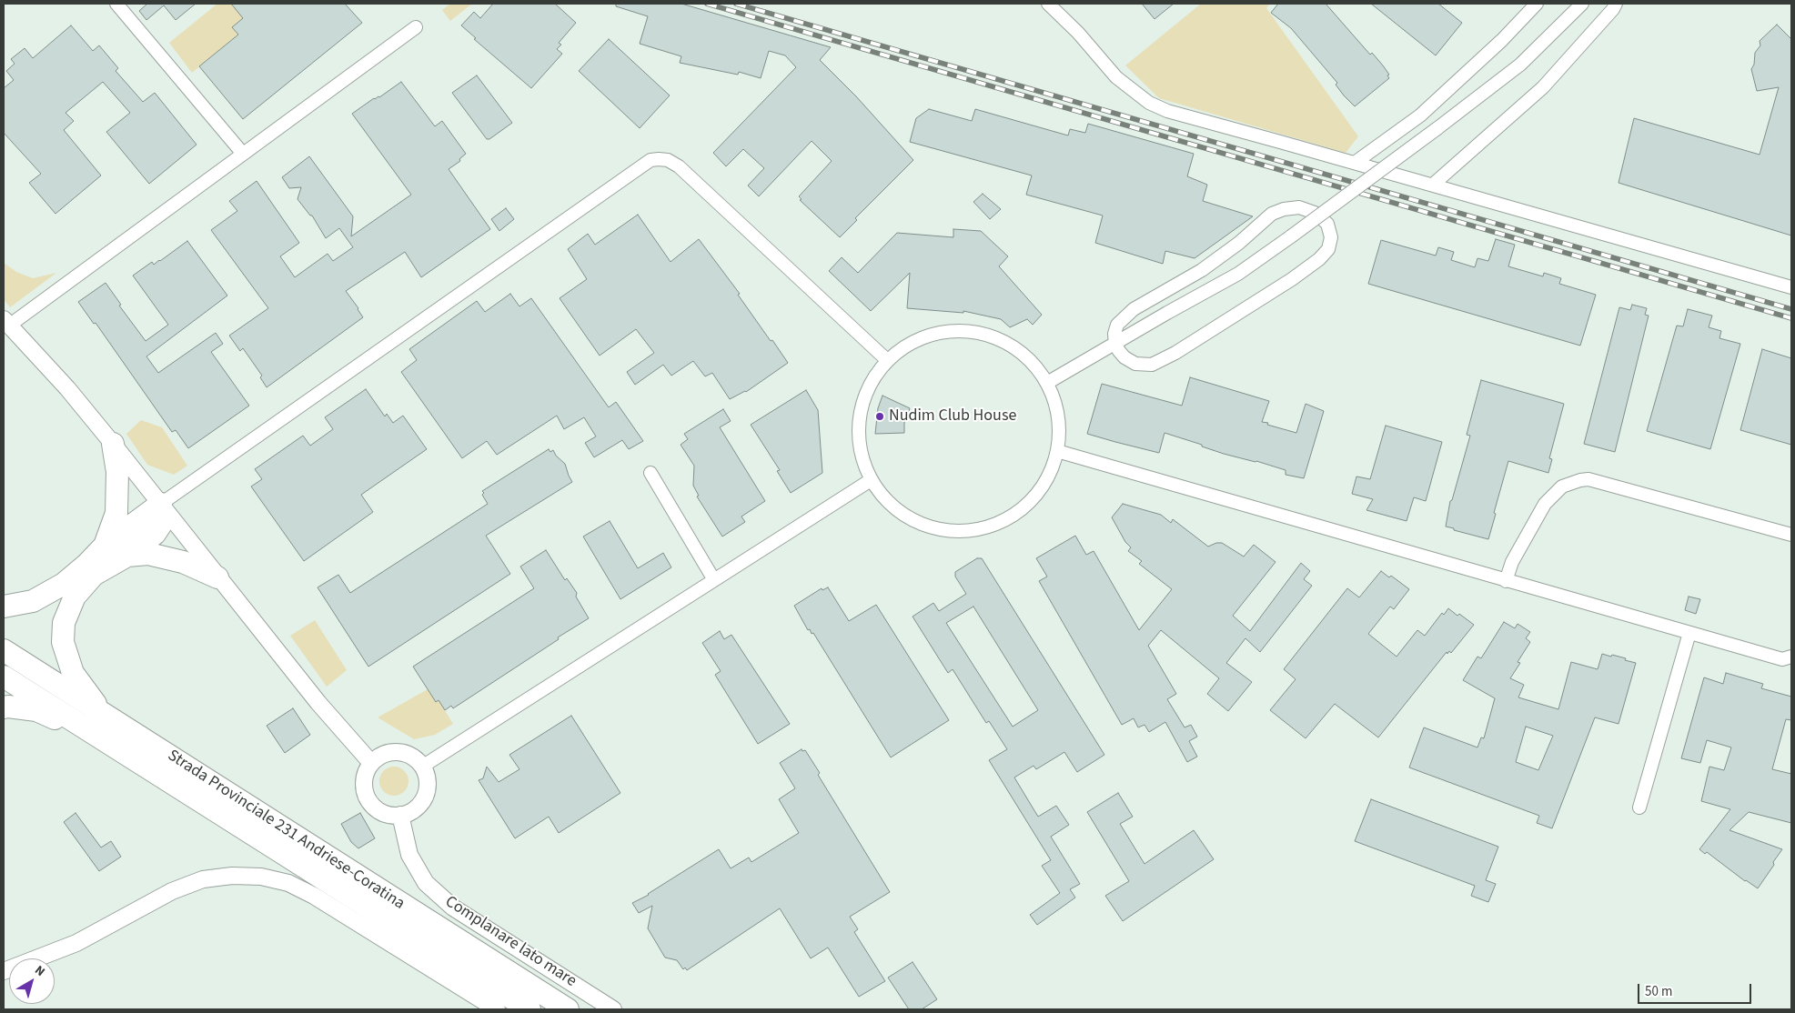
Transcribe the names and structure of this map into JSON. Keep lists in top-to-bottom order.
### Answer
{
  "streets": {
    "highway": ["Strada Provinciale 231 Andriese-Coratina"],
    "street": ["Complanare lato mare"]
  },
  "places": ["Nudim Club House"],
  "scale_bar": "50 m",
  "north": "top right"
}
